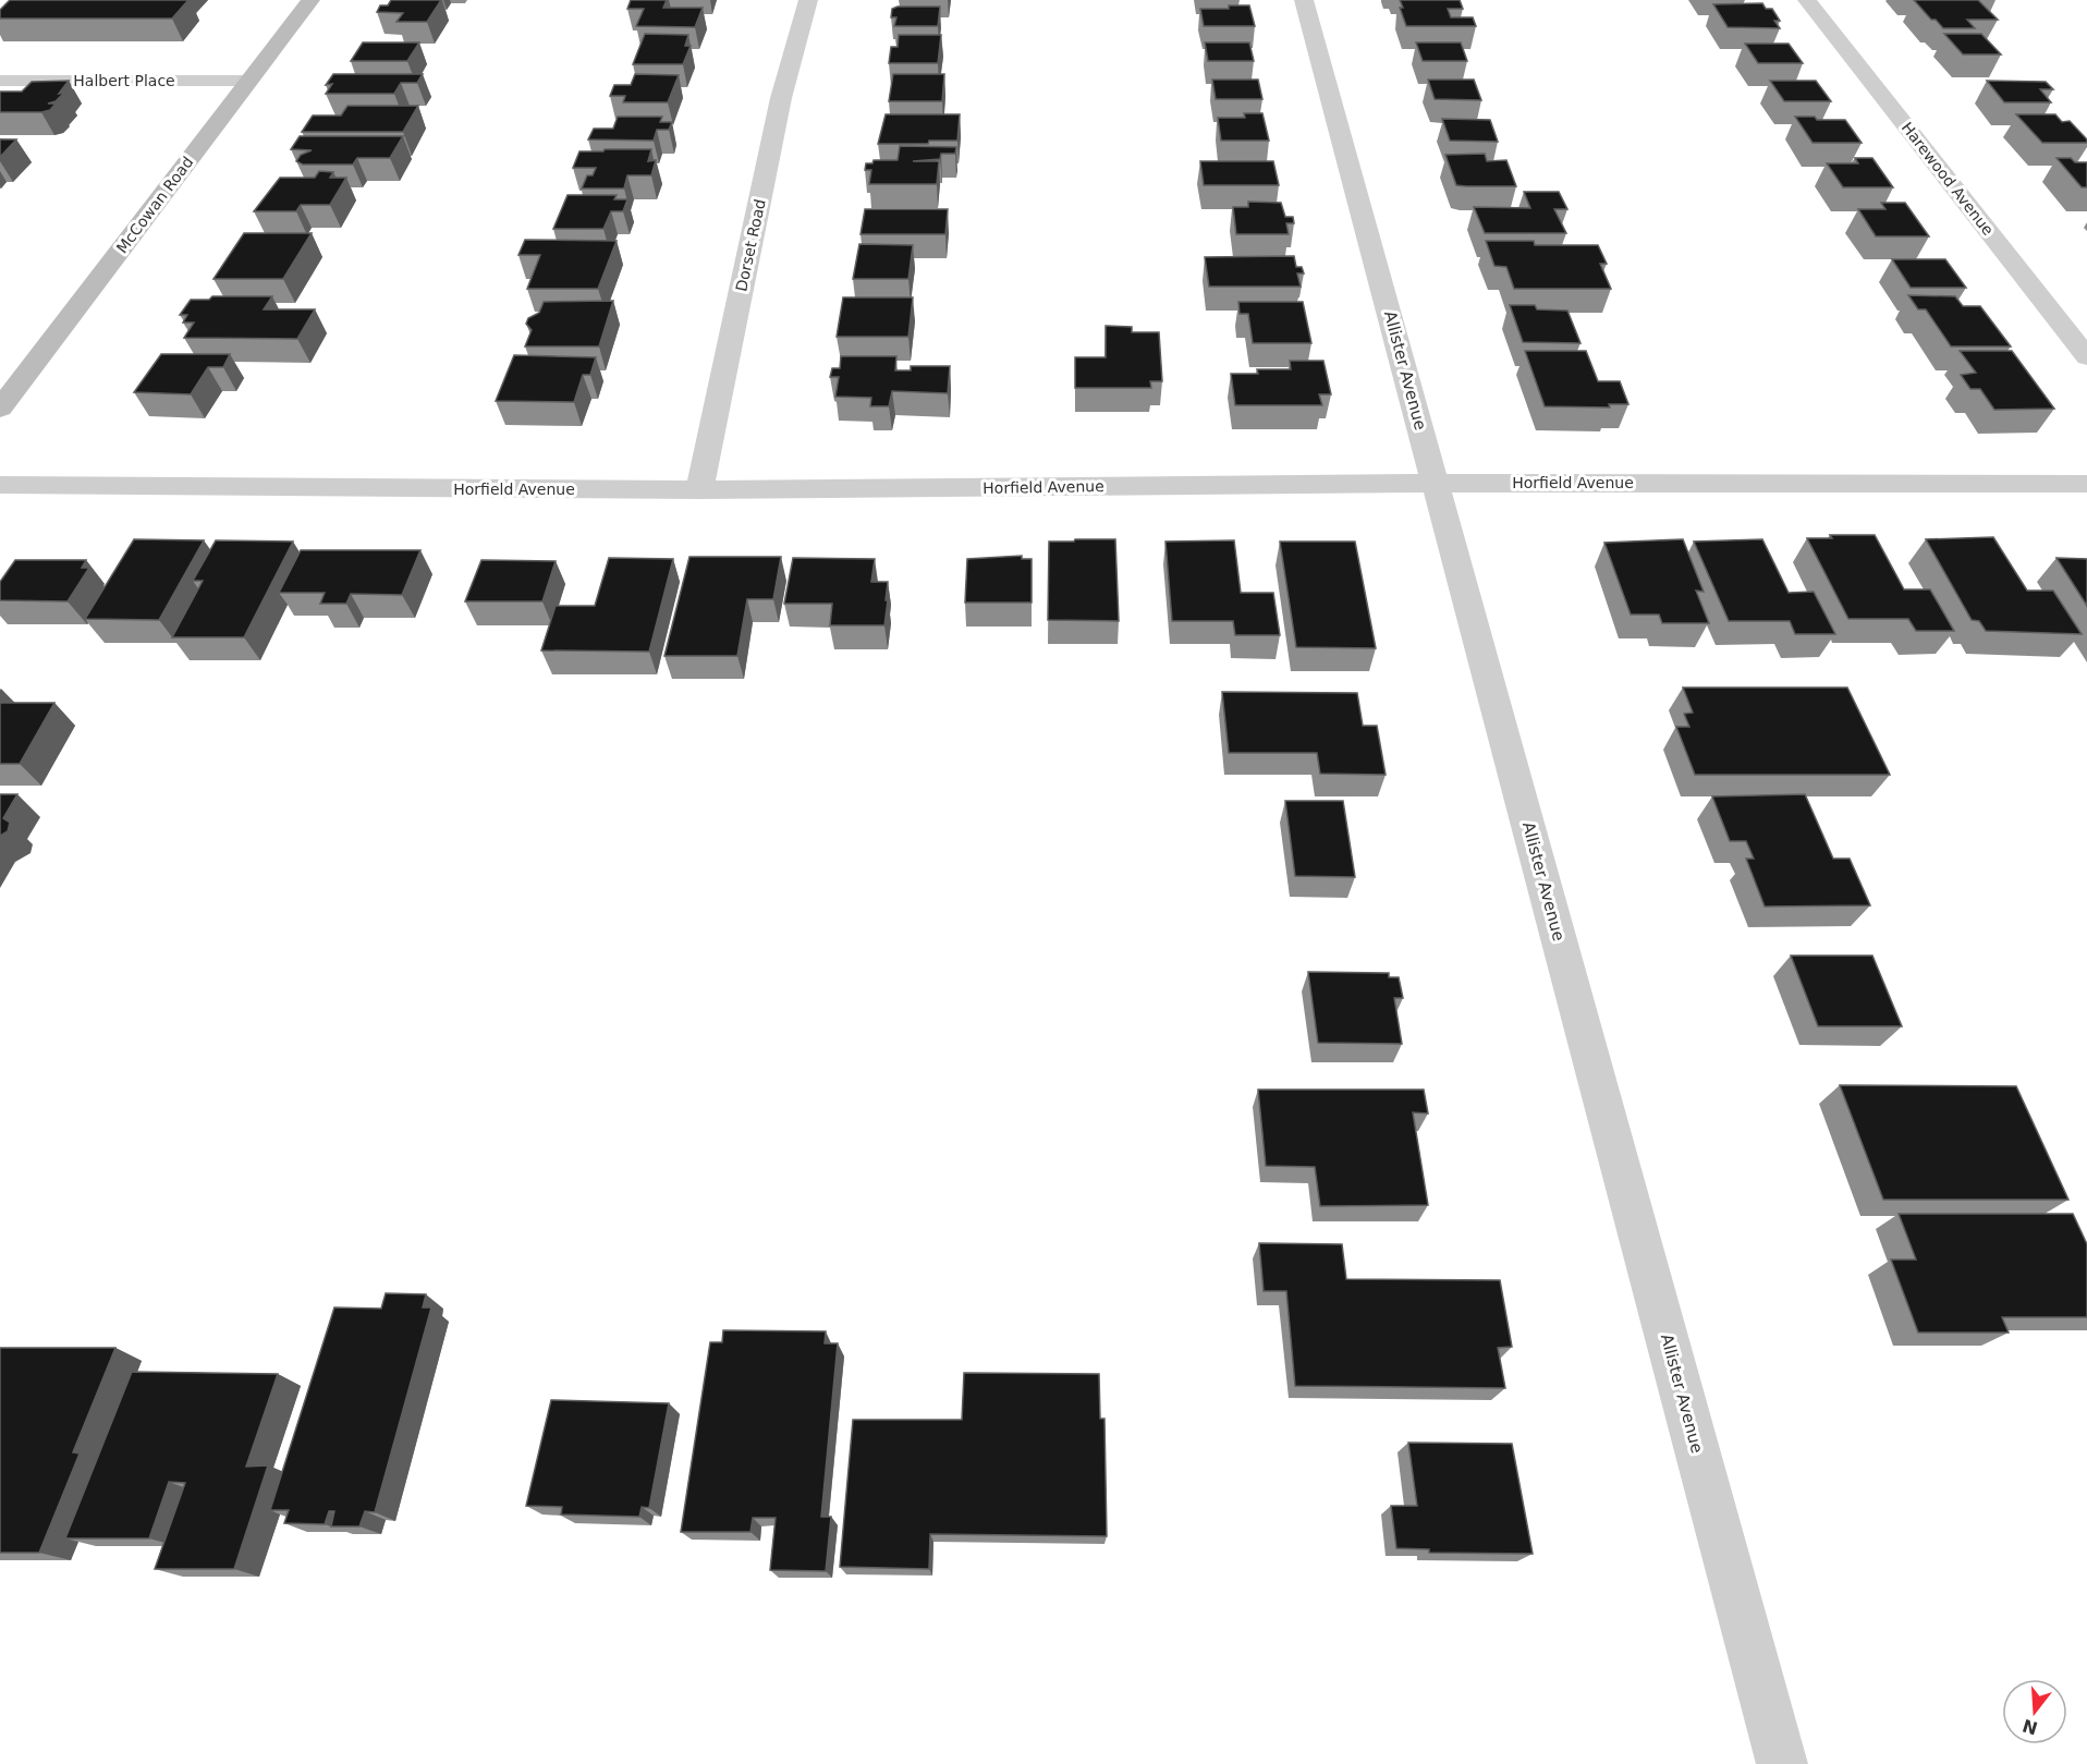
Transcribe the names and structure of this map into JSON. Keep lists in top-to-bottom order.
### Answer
{
  "streets": {
    "street": [
      "Harewood Avenue",
      "McCowan Road",
      "Dorset Road",
      "Allister Avenue",
      "Horfield Avenue"
    ],
    "lane": ["Halbert Place"]
  },
  "crossings": [
    ["Halbert Place", "McCowan Road"],
    ["Dorset Road", "Horfield Avenue"],
    ["Allister Avenue", "Horfield Avenue"]
  ],
  "north": "bottom"
}
